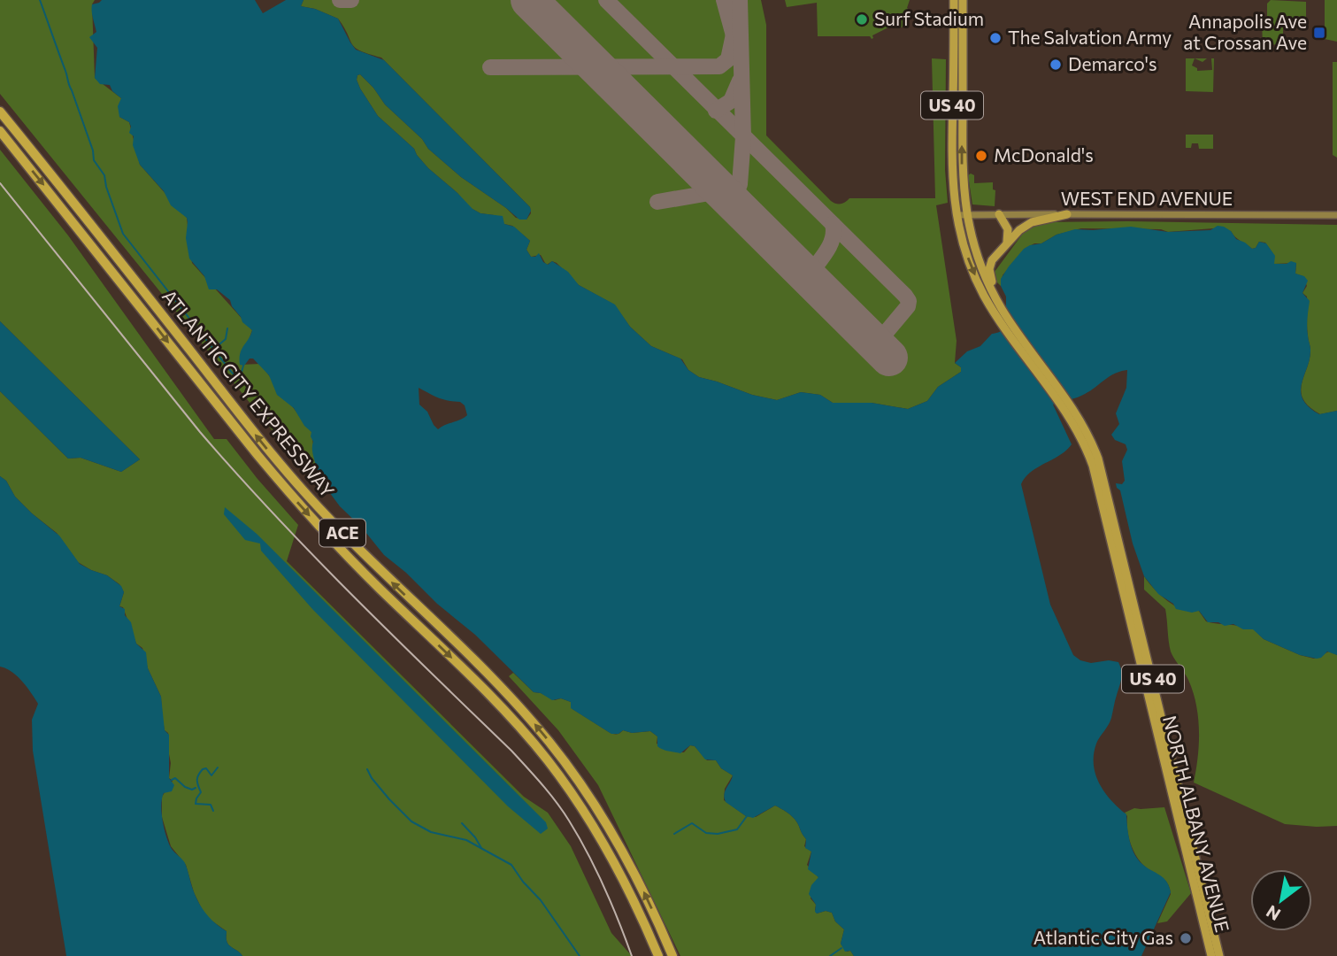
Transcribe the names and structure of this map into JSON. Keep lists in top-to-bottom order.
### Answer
{
  "streets": {
    "highway": [
      "US 40",
      "ATLANTIC CITY EXPRESSWAY",
      "ACE",
      "NORTH ALBANY AVENUE"
    ],
    "main road": ["WEST END AVENUE"]
  },
  "crossings": [
    ["WEST END AVENUE", "NORTH ALBANY AVENUE"]
  ],
  "places": {
    "other": [
      "Surf Stadium",
      "The Salvation Army",
      "Demarco's",
      "McDonald's",
      "Atlantic City Gas"
    ],
    "transit": ["Annapolis Ave at Crossan Ave"]
  },
  "north": "bottom left"
}
